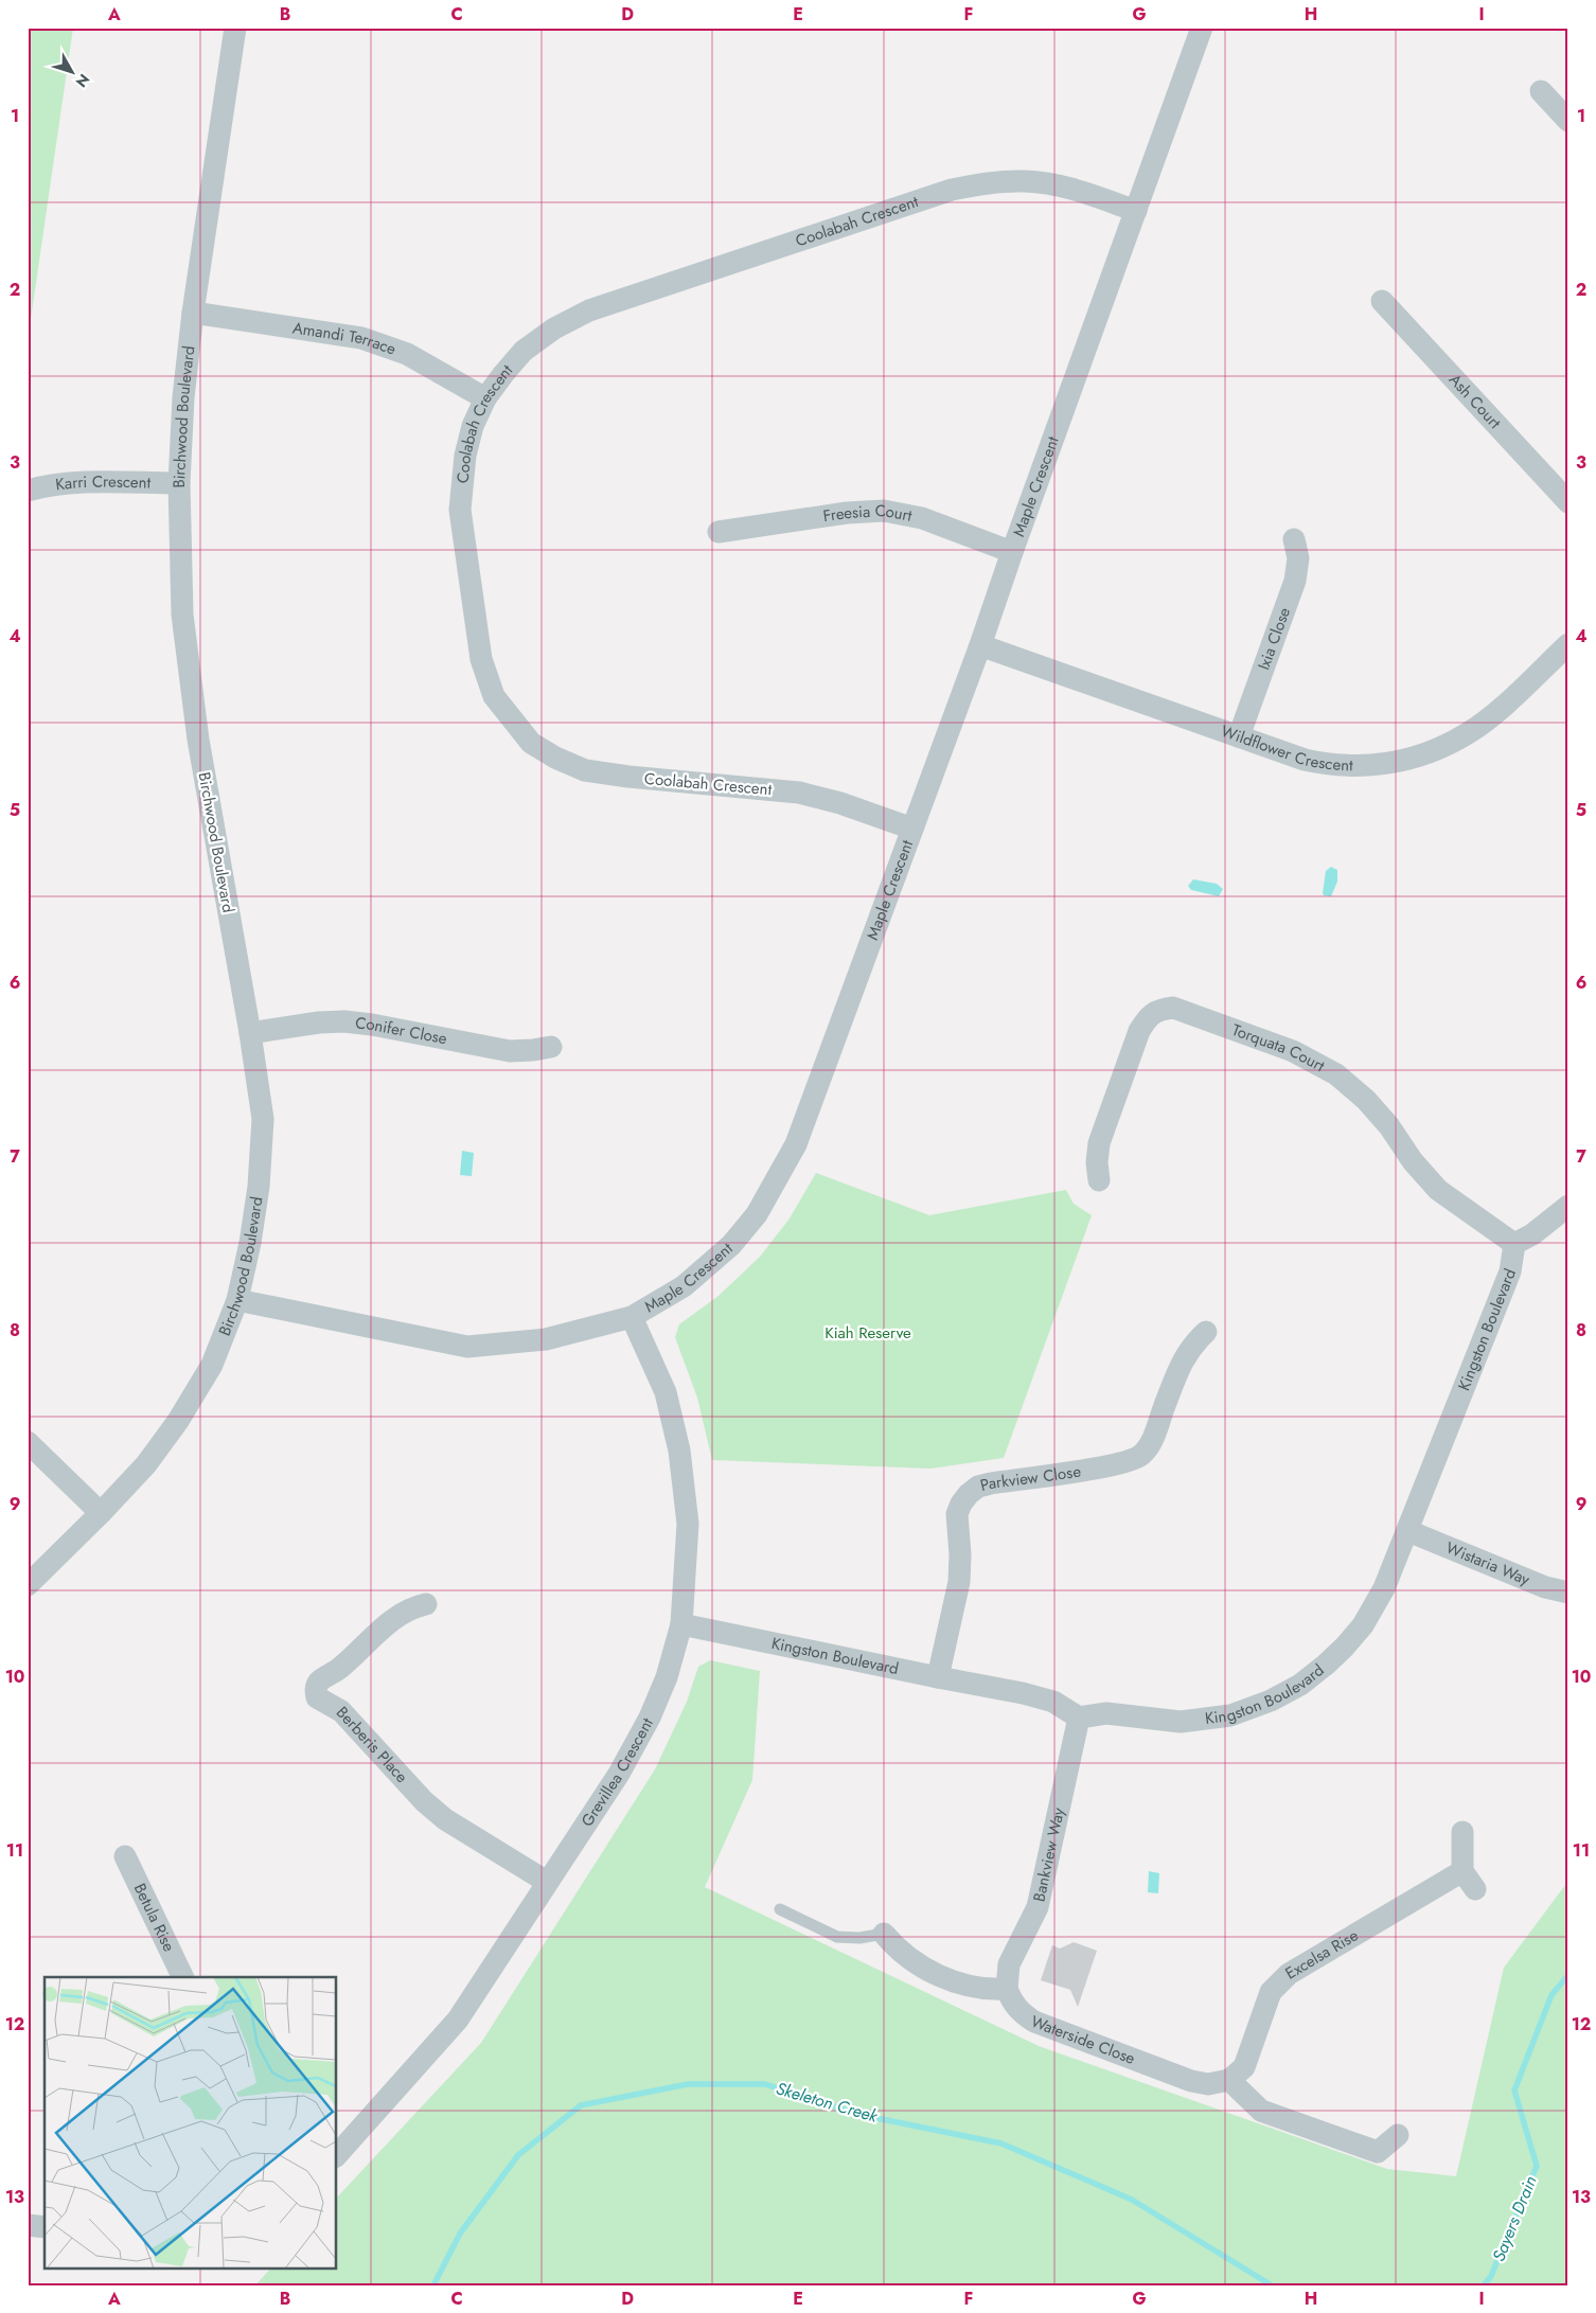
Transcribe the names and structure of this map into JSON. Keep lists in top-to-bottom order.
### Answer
{
  "streets": {
    "street": [
      "Coolabah Crescent",
      "Amandi Terrace",
      "Ash Court",
      "Birchwood Boulevard",
      "Karri Crescent",
      "Maple Crescent",
      "Freesia Court",
      "Ixia Close",
      "Wildflower Crescent",
      "Conifer Close",
      "Torquata Court",
      "Kingston Boulevard",
      "Parkview Close",
      "Wistaria Way",
      "Berberis Place",
      "Grevillea Crescent",
      "Bankview Way",
      "Betula Rise",
      "Excelsa Rise",
      "Waterside Close"
    ]
  },
  "crossings": [
    ["Coolabah Crescent", "Amandi Terrace"],
    ["Coolabah Crescent", "Maple Crescent"],
    ["Amandi Terrace", "Birchwood Boulevard"],
    ["Birchwood Boulevard", "Karri Crescent"],
    ["Birchwood Boulevard", "Maple Crescent"],
    ["Birchwood Boulevard", "Conifer Close"],
    ["Maple Crescent", "Freesia Court"],
    ["Maple Crescent", "Wildflower Crescent"],
    ["Maple Crescent", "Grevillea Crescent"],
    ["Ixia Close", "Wildflower Crescent"],
    ["Torquata Court", "Kingston Boulevard"],
    ["Kingston Boulevard", "Parkview Close"],
    ["Kingston Boulevard", "Wistaria Way"],
    ["Kingston Boulevard", "Grevillea Crescent"],
    ["Kingston Boulevard", "Bankview Way"],
    ["Berberis Place", "Grevillea Crescent"],
    ["Bankview Way", "Waterside Close"],
    ["Excelsa Rise", "Waterside Close"]
  ],
  "water": ["Skeleton Creek", "Sayers Drain"],
  "parks": ["Kiah Reserve"],
  "north": "bottom right",
  "grid": {
    "columns": [
      "A",
      "B",
      "C",
      "D",
      "E",
      "F",
      "G",
      "H",
      "I"
    ],
    "rows": [
      "1",
      "2",
      "3",
      "4",
      "5",
      "6",
      "7",
      "8",
      "9",
      "10",
      "11",
      "12",
      "13"
    ]
  }
}
